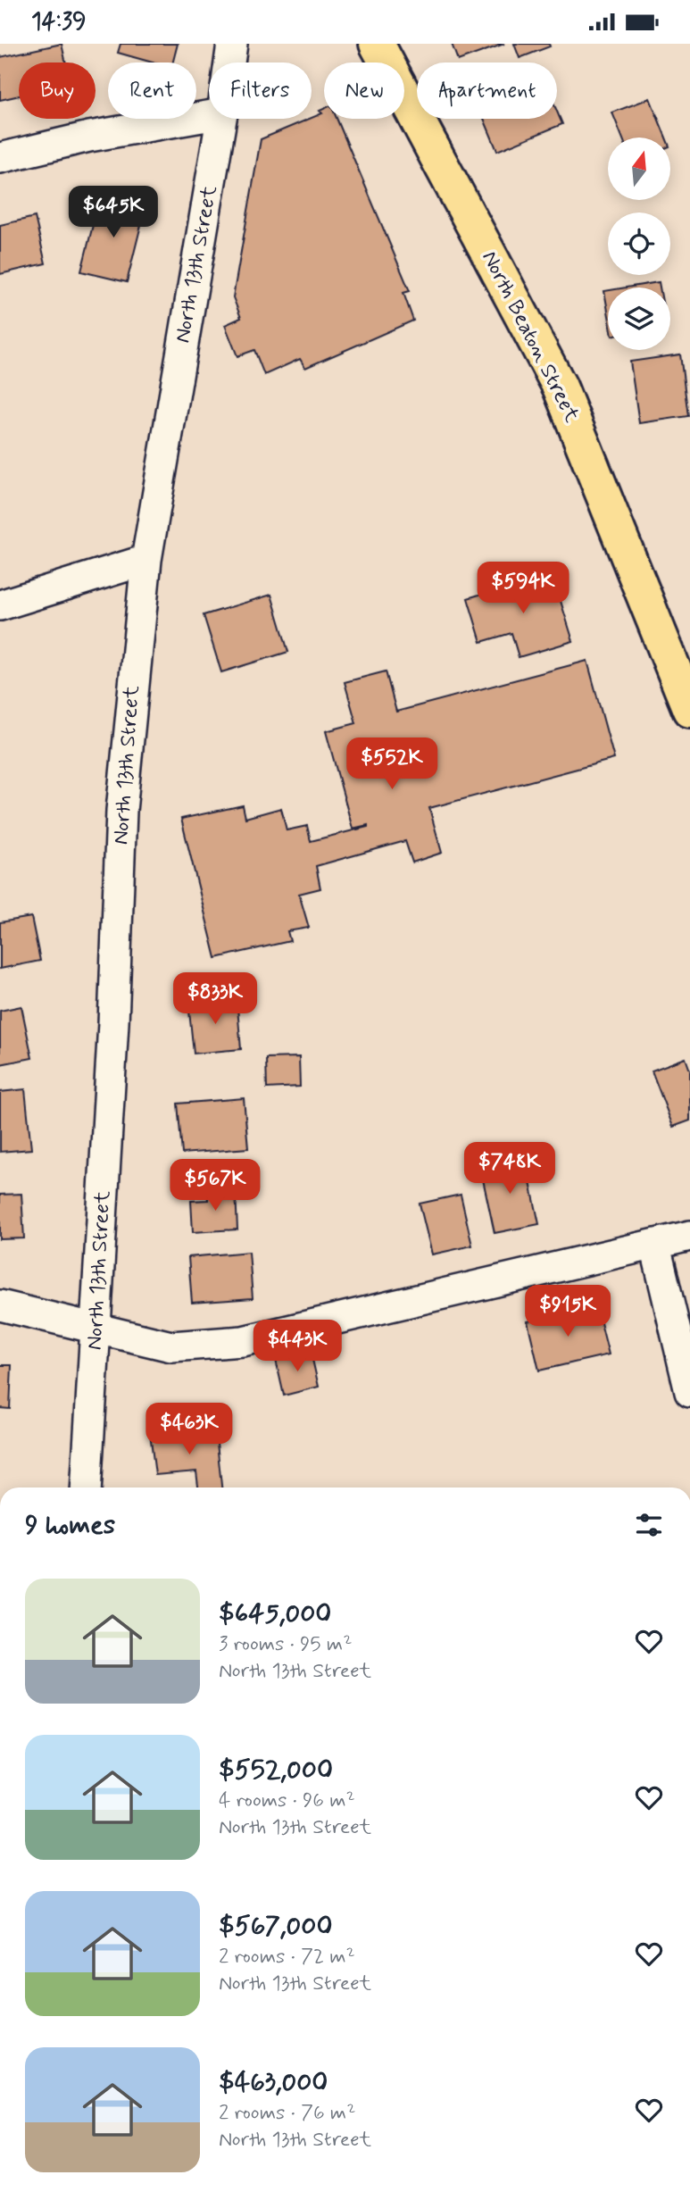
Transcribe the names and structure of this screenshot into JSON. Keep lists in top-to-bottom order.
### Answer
{
  "streets": {
    "main road": ["North Beaton Street"],
    "street": ["North 13th Street"]
  },
  "north": "top",
  "page": {
    "status": "14:39",
    "chip": [
      "Buy",
      "Rent",
      "Filters",
      "New",
      "Apartment"
    ],
    "price": [
      "$645K",
      "$594K",
      "$552K",
      "$833K",
      "$748K",
      "$567K",
      "$915K",
      "$443K",
      "$463K"
    ],
    "heading": "9 homes",
    "list": [
      {
        "name": "$645,000",
        "note": "3 rooms · 95 m² · North 13th Street"
      },
      {
        "name": "$552,000",
        "note": "4 rooms · 96 m² · North 13th Street"
      },
      {
        "name": "$567,000",
        "note": "2 rooms · 72 m² · North 13th Street"
      },
      {
        "name": "$463,000",
        "note": "2 rooms · 76 m² · North 13th Street"
      }
    ]
  }
}
